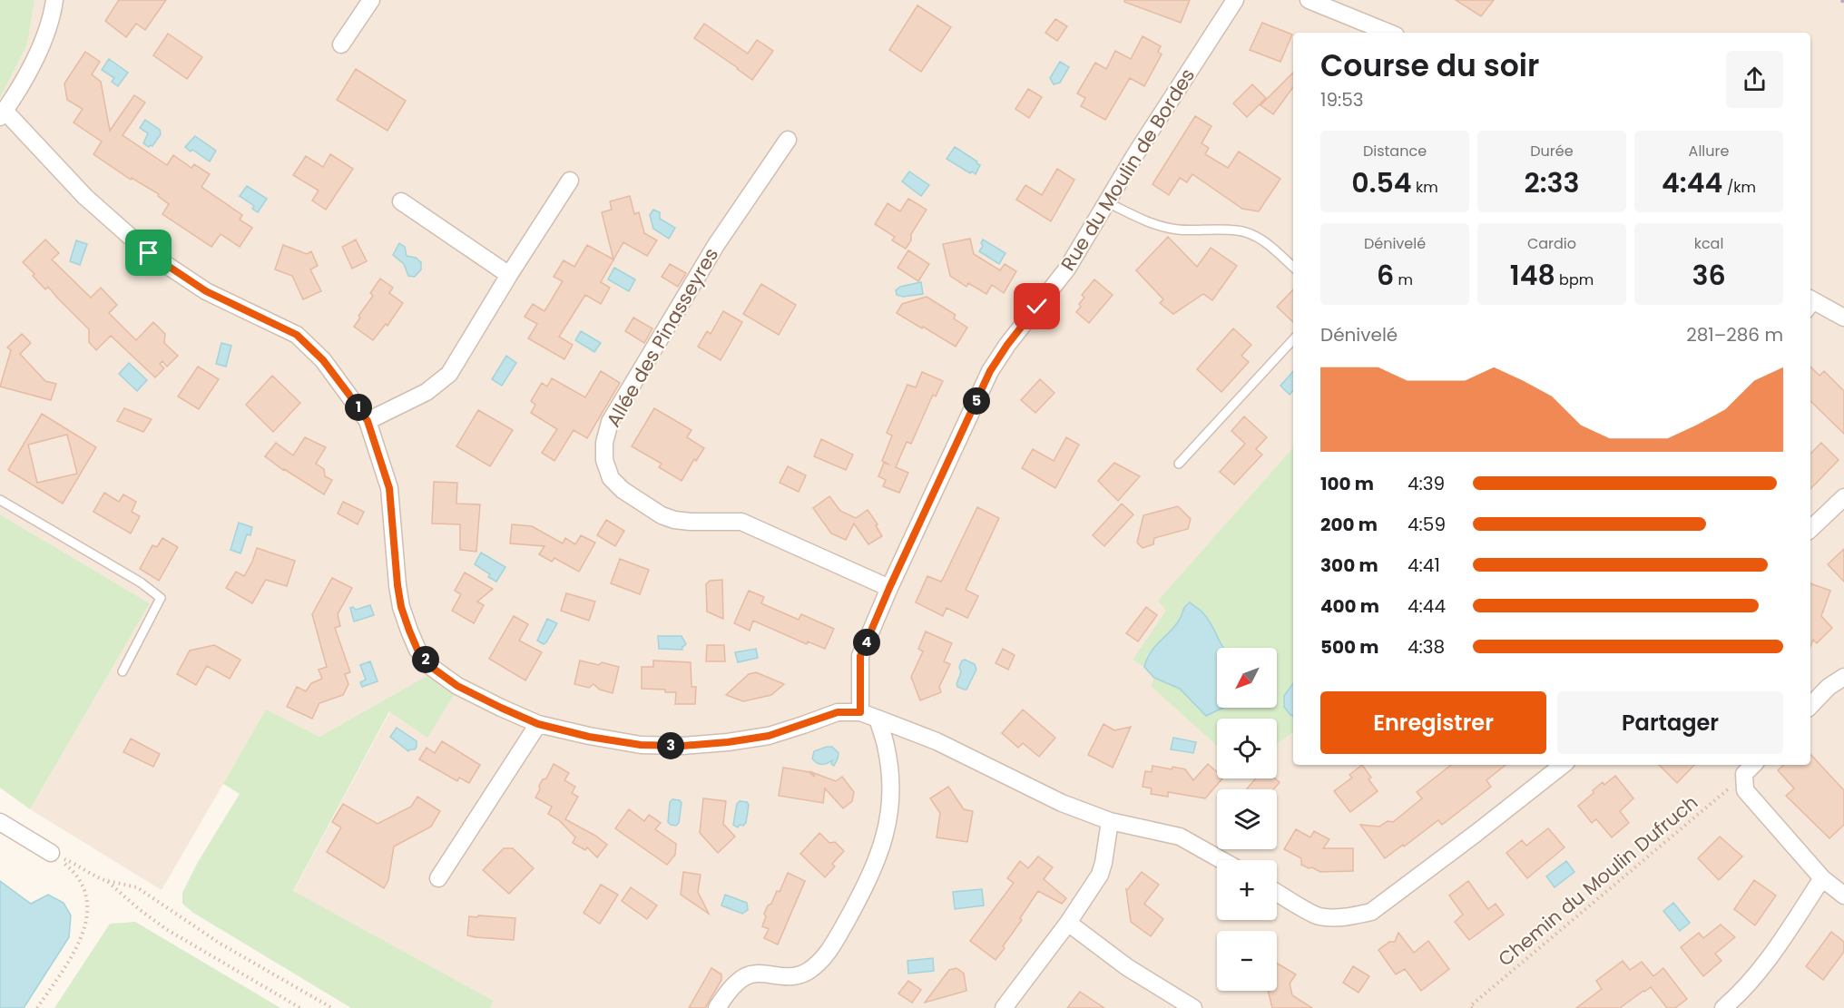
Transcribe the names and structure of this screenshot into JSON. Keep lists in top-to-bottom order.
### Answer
{
  "streets": {
    "street": ["Rue du Moulin de Bordes", "Allée des Pinasseyres"],
    "path": ["Chemin du Moulin Dufruch"]
  },
  "crossings": [
    ["Rue du Moulin de Bordes", "Allée des Pinasseyres"]
  ],
  "north": "bottom left",
  "page": {
    "heading": ["Course du soir", "19:53"],
    "stats": [
      ["Distance", "0.54 km"],
      ["Durée", "2:33"],
      ["Allure", "4:44 /km"],
      ["Dénivelé", "6 m"],
      ["Cardio", "148 bpm"],
      ["kcal", "36"]
    ],
    "chart": ["Dénivelé", "281–286 m"],
    "pins": [
      "5",
      "1",
      "4",
      "2",
      "3"
    ],
    "list": [
      {
        "name": "100 m",
        "note": "4:39"
      },
      {
        "name": "200 m",
        "note": "4:59"
      },
      {
        "name": "300 m",
        "note": "4:41"
      },
      {
        "name": "400 m",
        "note": "4:44"
      },
      {
        "name": "500 m",
        "note": "4:38"
      }
    ],
    "map_buttons": ["+", "−"],
    "buttons": ["Enregistrer", "Partager"]
  }
}
